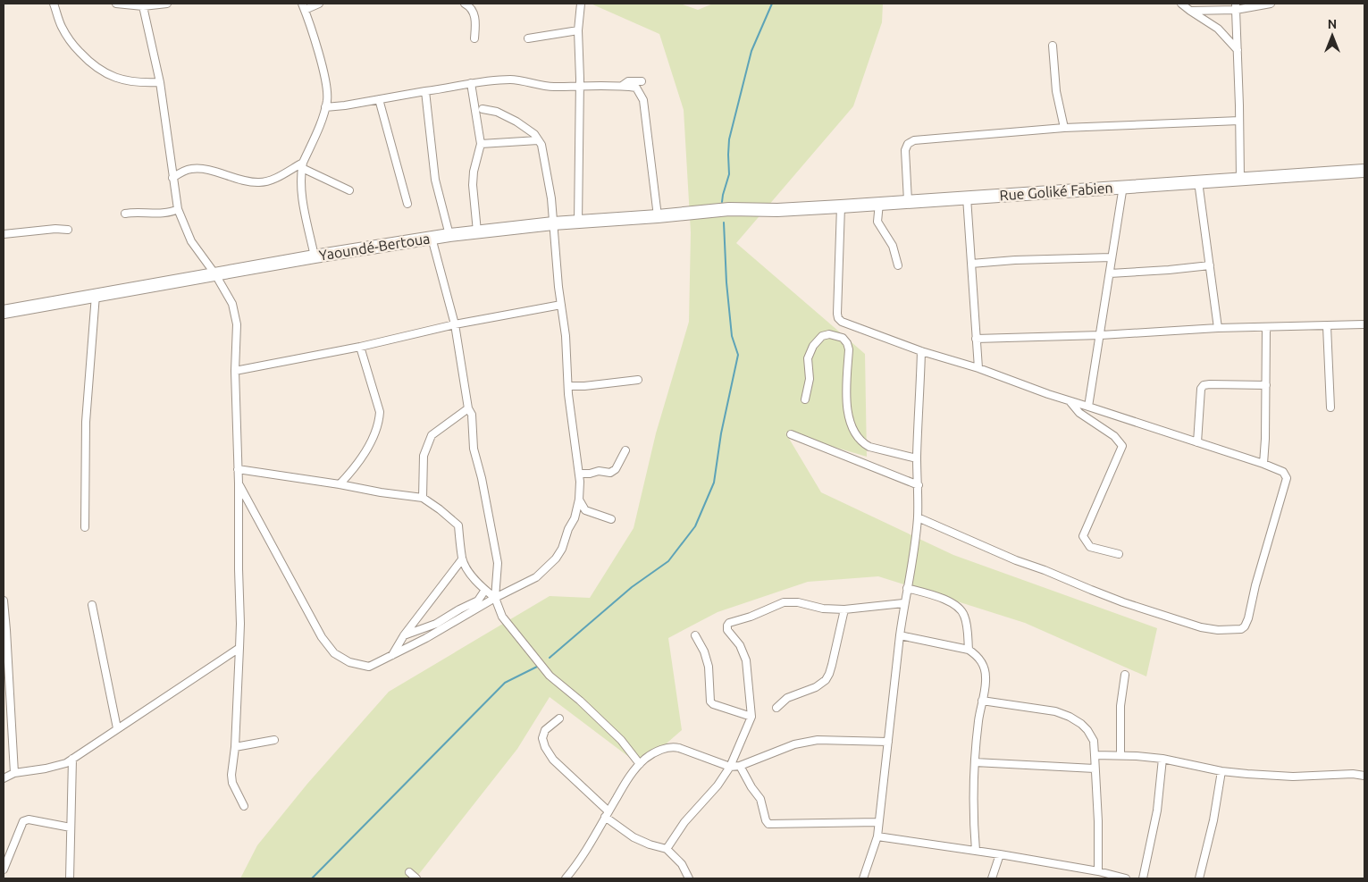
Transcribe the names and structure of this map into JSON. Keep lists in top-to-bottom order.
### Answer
{
  "streets": {
    "highway": ["Rue Goliké Fabien", "Yaoundé-Bertoua"]
  },
  "crossings": [
    ["Rue Goliké Fabien", "Yaoundé-Bertoua"]
  ],
  "north": "top"
}
